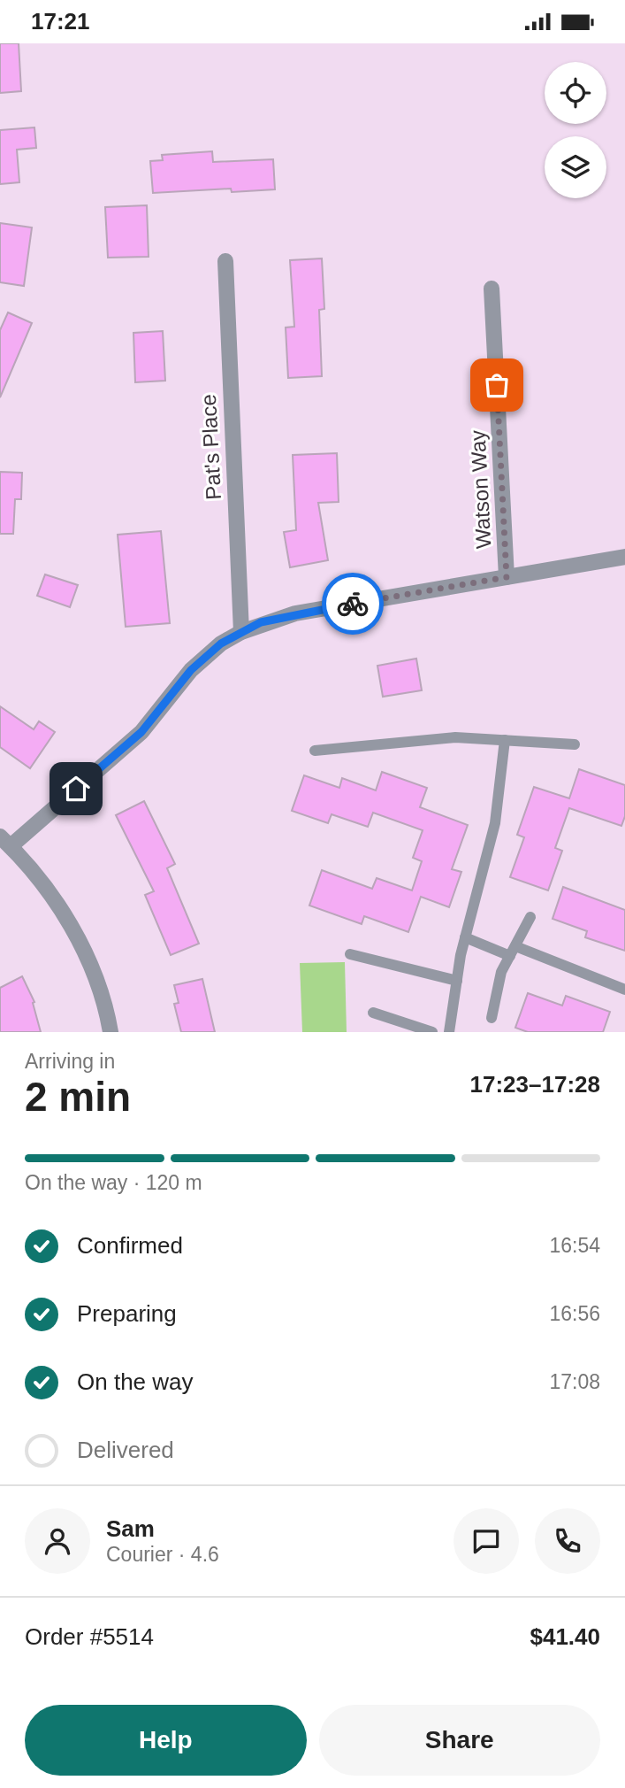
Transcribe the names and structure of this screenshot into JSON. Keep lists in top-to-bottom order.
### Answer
{
  "streets": {
    "street": ["Pat's Place", "Watson Way"]
  },
  "page": {
    "status": "17:21",
    "heading": ["2 min", "Arriving in", "17:23–17:28"],
    "panel": [
      "Sam",
      "Courier · 4.6",
      "Order #5514",
      "$41.40"
    ],
    "bar": "On the way · 120 m",
    "list": [
      ["Confirmed", "16:54"],
      ["Preparing", "16:56"],
      ["On the way", "17:08"],
      "Delivered"
    ],
    "buttons": ["Help", "Share"]
  }
}
